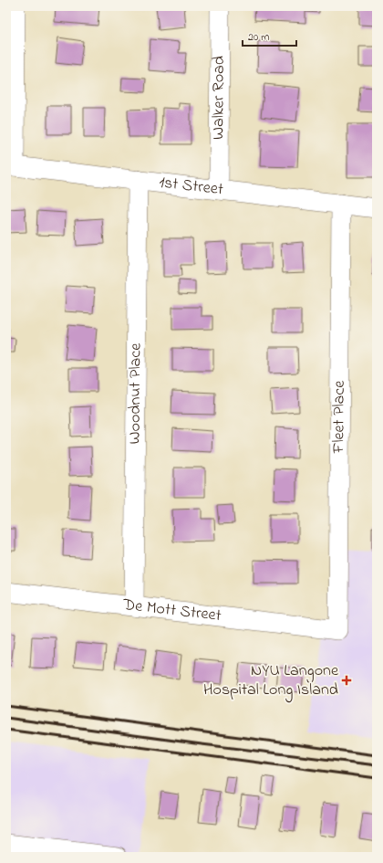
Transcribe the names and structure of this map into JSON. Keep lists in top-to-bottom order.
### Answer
{
  "streets": {
    "street": [
      "Walker Road",
      "1st Street",
      "Woodnut Place",
      "Fleet Place",
      "De Mott Street"
    ]
  },
  "crossings": [
    ["Walker Road", "1st Street"],
    ["1st Street", "Woodnut Place"],
    ["1st Street", "Fleet Place"],
    ["Woodnut Place", "De Mott Street"],
    ["Fleet Place", "De Mott Street"]
  ],
  "places": {
    "health": ["NYU Langone Hospital Long Island"]
  },
  "scale_bar": "20 m"
}
